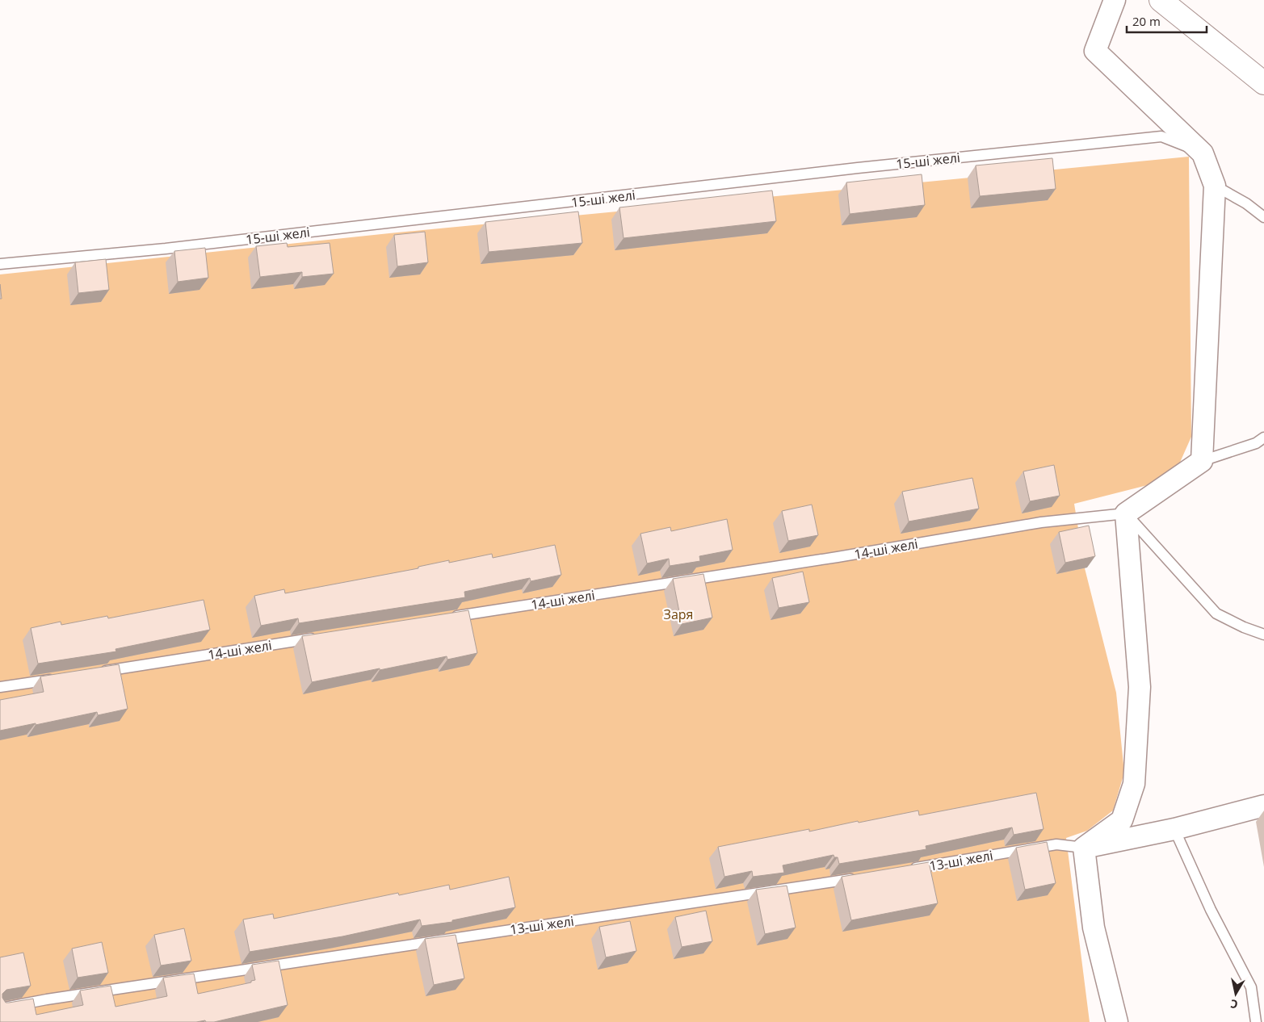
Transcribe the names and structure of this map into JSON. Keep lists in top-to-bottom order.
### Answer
{
  "streets": {
    "lane": ["15-ші желі", "14-ші желі", "13-ші желі"]
  },
  "parks": ["Заря"],
  "scale_bar": "20 m",
  "north": "bottom"
}
